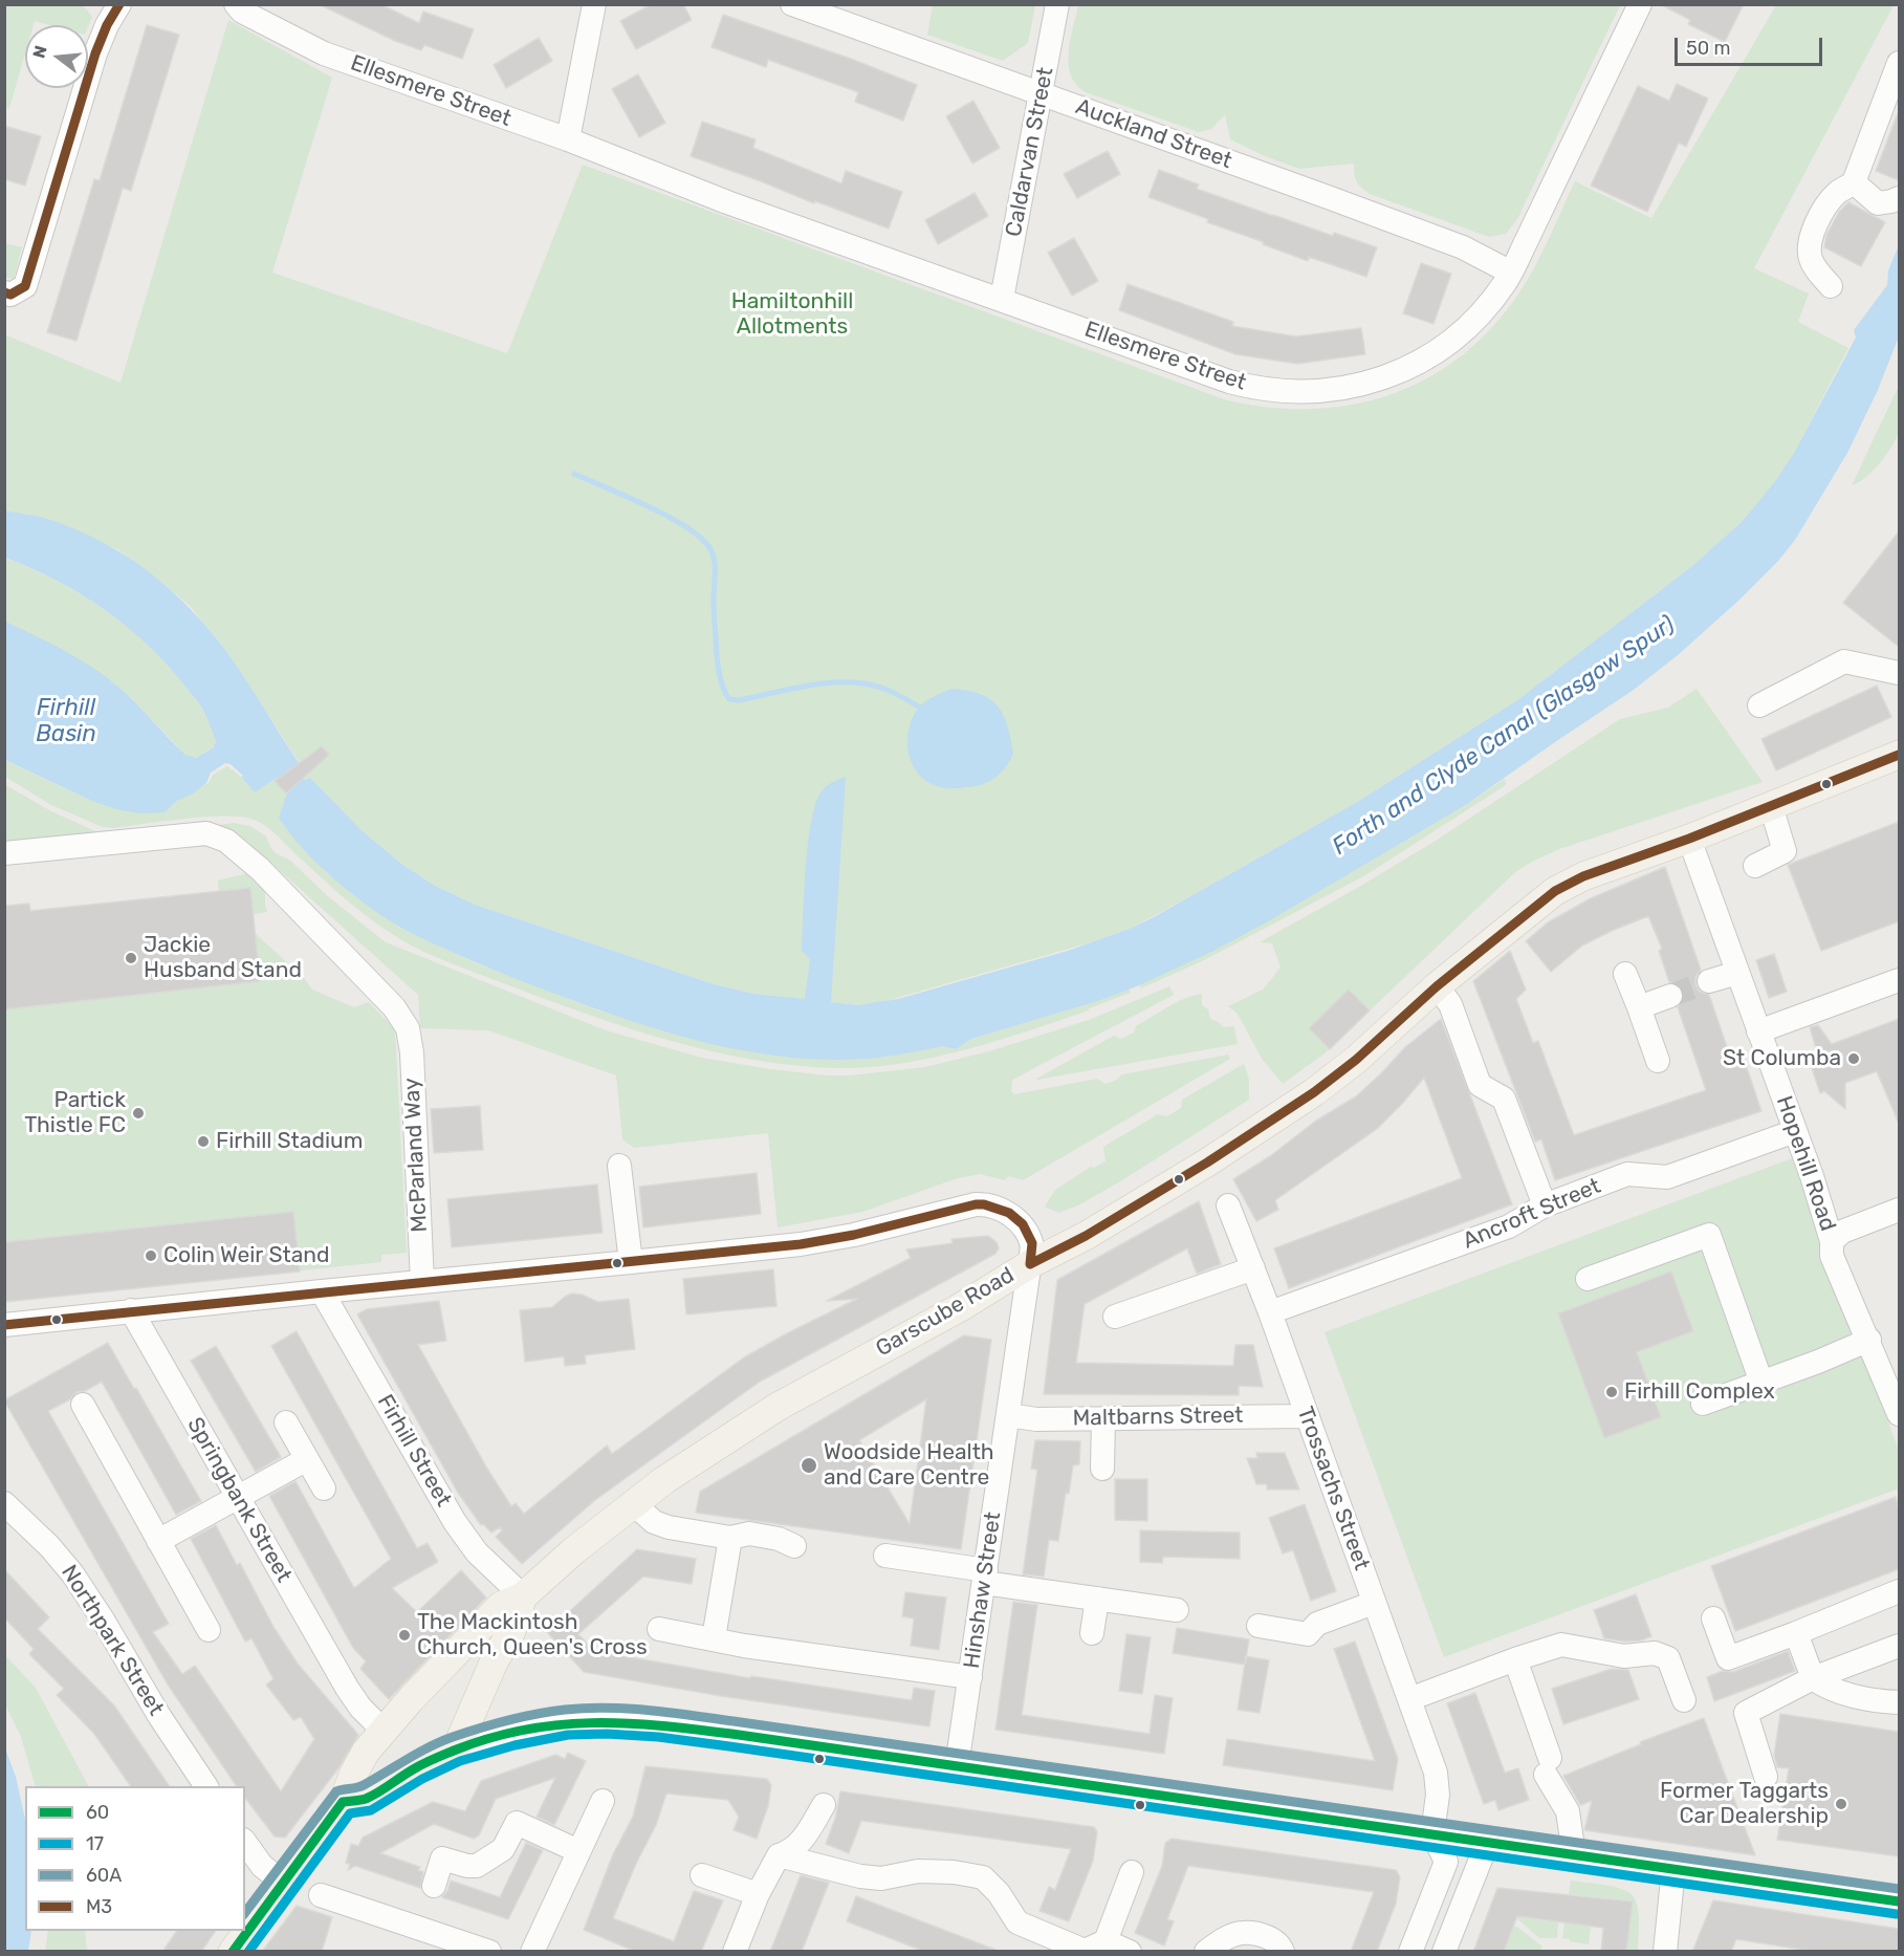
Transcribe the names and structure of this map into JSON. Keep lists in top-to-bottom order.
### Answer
{
  "streets": {
    "main road": ["Garscube Road"],
    "street": [
      "Ellesmere Street",
      "Auckland Street",
      "Caldarvan Street",
      "McParland Way",
      "Hopehill Road",
      "Ancroft Street",
      "Maltbarns Street",
      "Firhill Street",
      "Trossachs Street",
      "Springbank Street",
      "Hinshaw Street",
      "Northpark Street"
    ]
  },
  "crossings": [
    ["Ellesmere Street", "Auckland Street"],
    ["Ellesmere Street", "Caldarvan Street"],
    ["Auckland Street", "Caldarvan Street"],
    ["McParland Way", "Hinshaw Street"],
    ["Hopehill Road", "Ancroft Street"],
    ["Hopehill Road", "Garscube Road"],
    ["Ancroft Street", "Trossachs Street"],
    ["Garscube Road", "Firhill Street"],
    ["Garscube Road", "Springbank Street"],
    ["Garscube Road", "Hinshaw Street"],
    ["Maltbarns Street", "Trossachs Street"],
    ["Maltbarns Street", "Hinshaw Street"],
    ["Firhill Street", "Hinshaw Street"],
    ["Springbank Street", "Hinshaw Street"]
  ],
  "water": ["Firhill Basin", "Forth and Clyde Canal (Glasgow Spur)"],
  "parks": ["Hamiltonhill Allotments"],
  "places": [
    "Jackie Husband Stand",
    "St Columba",
    "Partick Thistle FC",
    "Firhill Stadium",
    "Colin Weir Stand",
    "Firhill Complex",
    "Woodside Health and Care Centre",
    "The Mackintosh Church, Queen's Cross",
    "Former Taggarts Car Dealership"
  ],
  "lines": [
    "transit line M3",
    "transit line 60A",
    "transit line 60",
    "transit line 17"
  ],
  "legend": [
    "60",
    "17",
    "60A",
    "M3"
  ],
  "scale_bar": "50 m",
  "north": "left"
}
